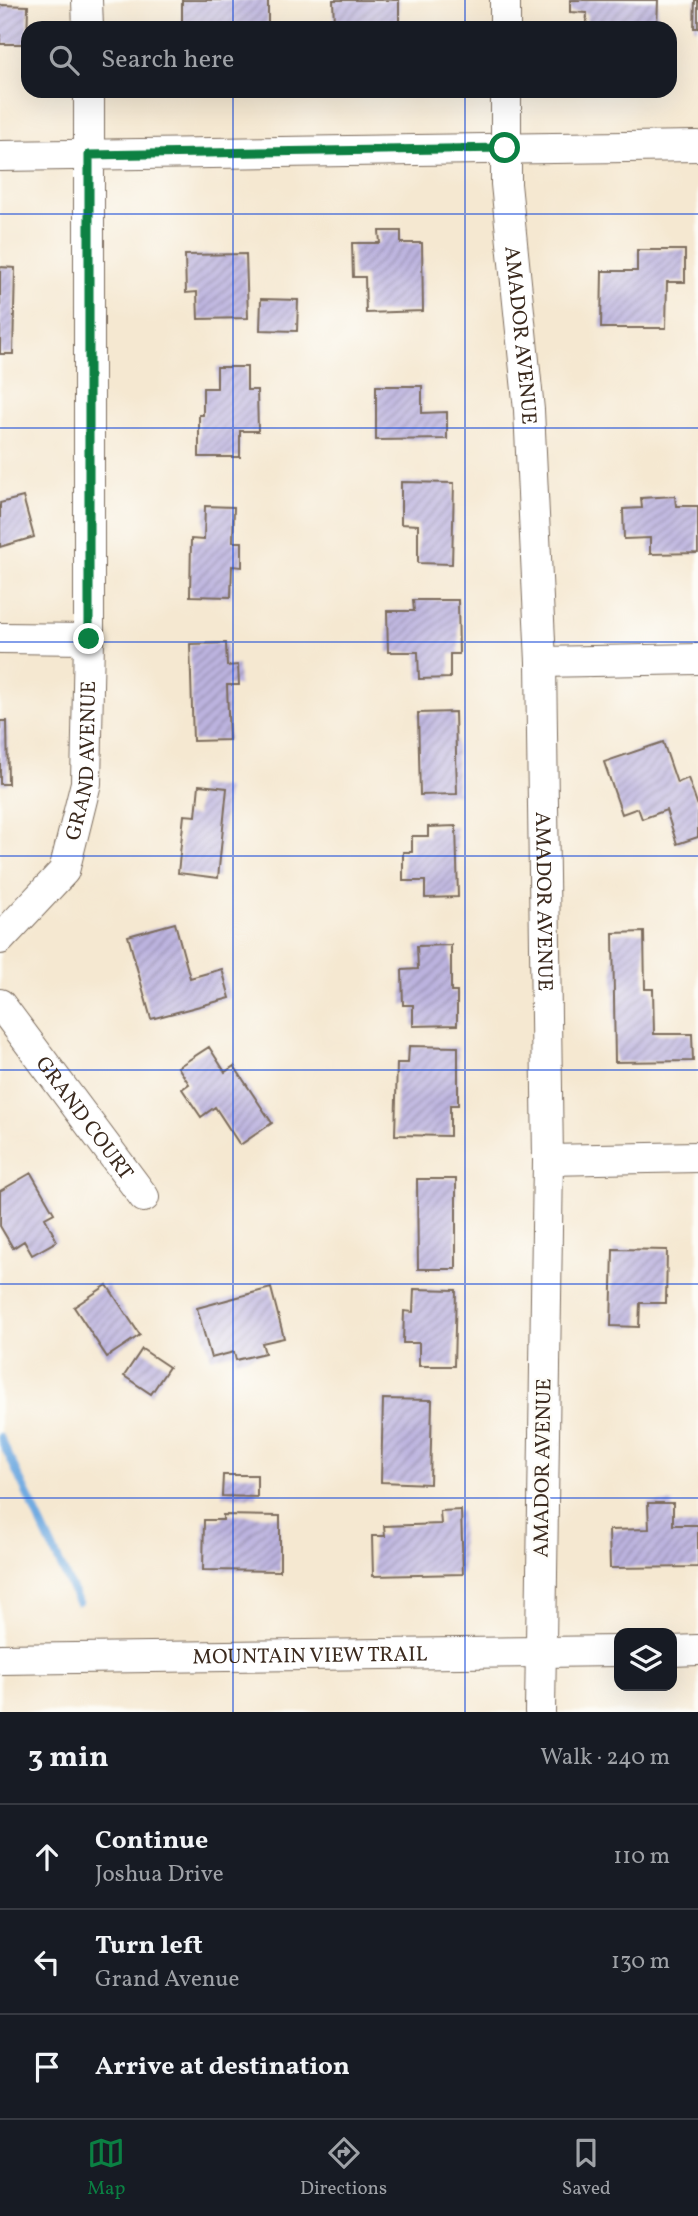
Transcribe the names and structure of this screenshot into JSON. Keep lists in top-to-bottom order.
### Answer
{
  "streets": {
    "street": [
      "AMADOR AVENUE",
      "GRAND AVENUE",
      "GRAND COURT",
      "MOUNTAIN VIEW TRAIL"
    ]
  },
  "crossings": [
    ["AMADOR AVENUE", "MOUNTAIN VIEW TRAIL"]
  ],
  "page": {
    "search": "Search here",
    "heading": ["3 min", "Walk · 240 m"],
    "list": [
      ["Continue", "Joshua Drive", "110 m"],
      ["Turn left", "Grand Avenue", "130 m"],
      "Arrive at destination"
    ],
    "nav": ["Map", "Directions", "Saved"]
  }
}
